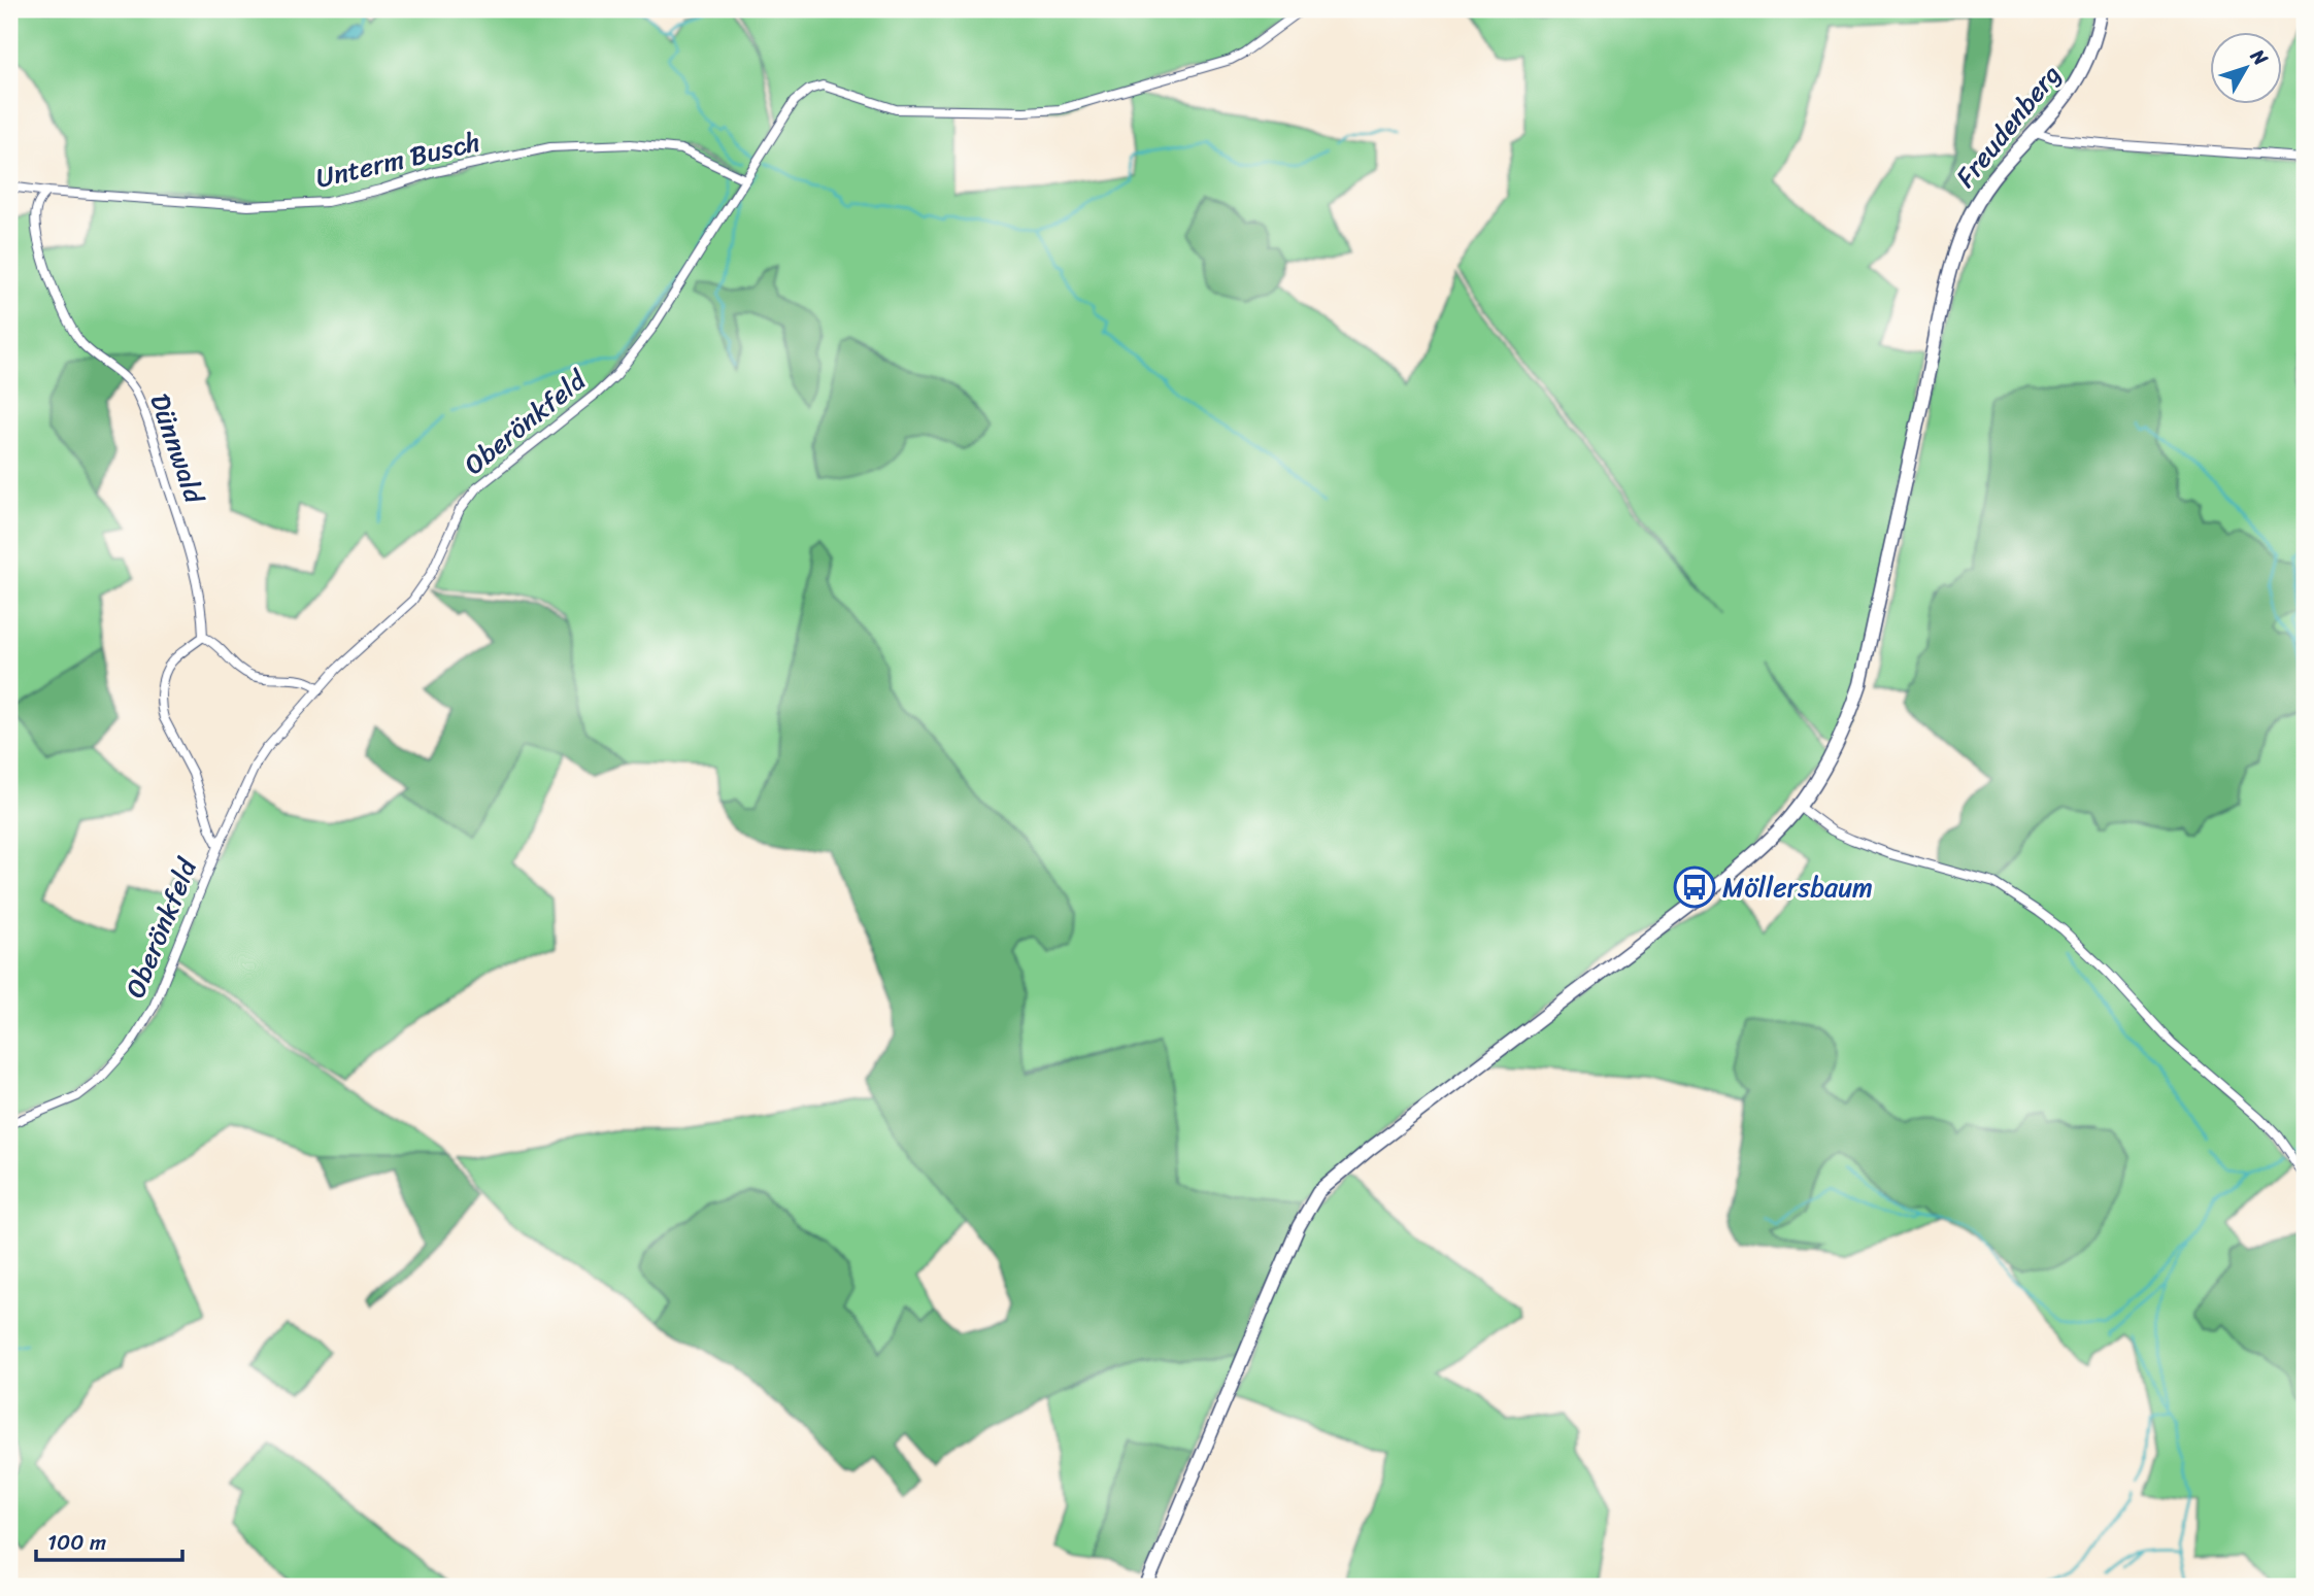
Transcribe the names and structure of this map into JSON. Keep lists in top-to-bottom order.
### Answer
{
  "streets": {
    "main road": ["Freudenberg"],
    "street": ["Unterm Busch", "Oberönkfeld", "Dünnwald"]
  },
  "crossings": [
    ["Unterm Busch", "Oberönkfeld"],
    ["Unterm Busch", "Dünnwald"],
    ["Oberönkfeld", "Dünnwald"]
  ],
  "places": {
    "bus stop": ["Möllersbaum"]
  },
  "scale_bar": "100 m",
  "north": "top right"
}
